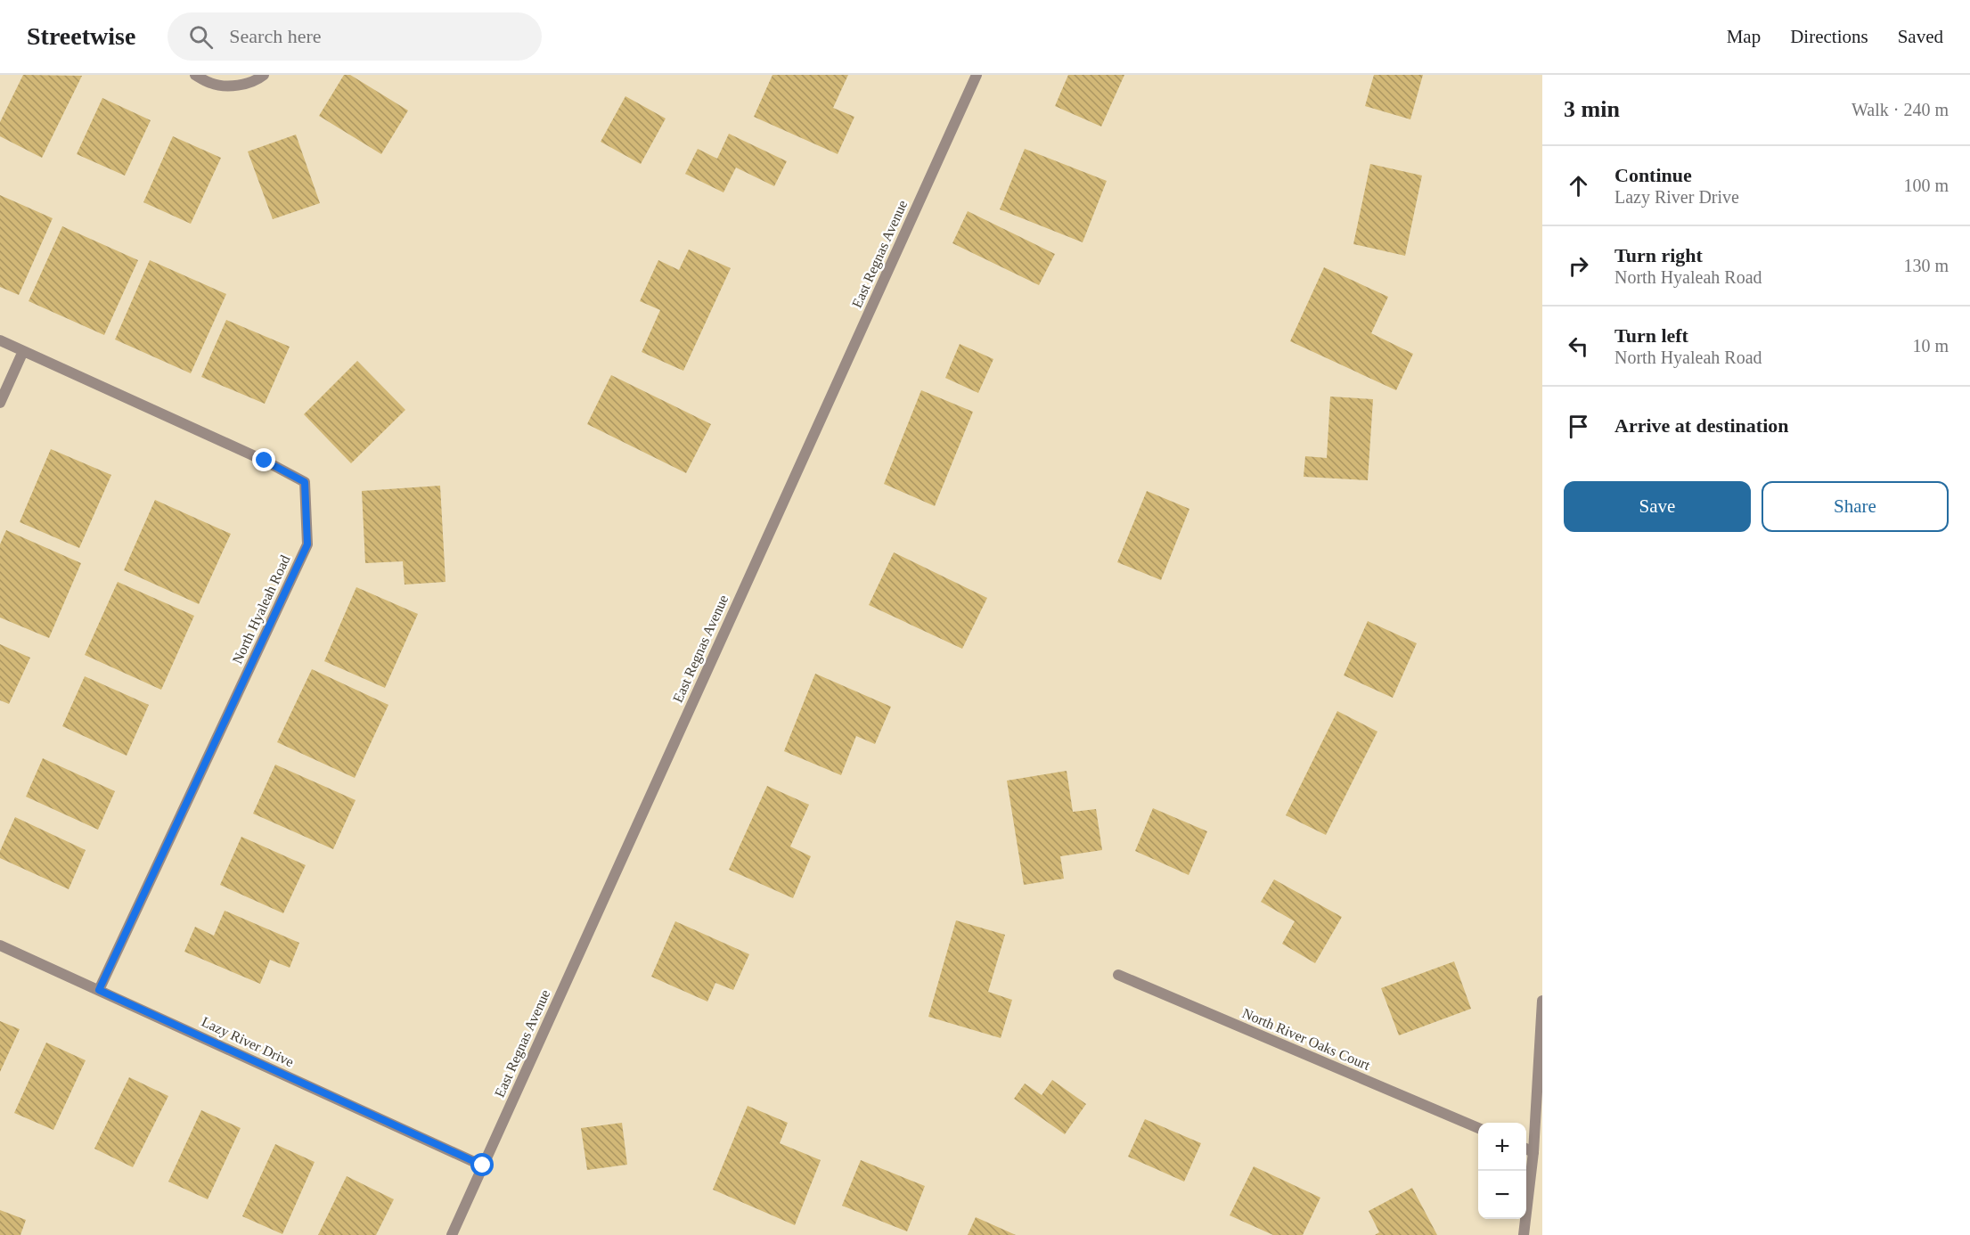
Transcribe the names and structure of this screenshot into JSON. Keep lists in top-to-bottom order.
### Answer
{
  "streets": {
    "street": [
      "East Regnas Avenue",
      "North Hyaleah Road",
      "North River Oaks Court",
      "Lazy River Drive"
    ]
  },
  "crossings": [
    ["East Regnas Avenue", "Lazy River Drive"],
    ["North Hyaleah Road", "Lazy River Drive"]
  ],
  "page": {
    "header": "Streetwise",
    "search": "Search here",
    "nav": ["Map", "Directions", "Saved"],
    "heading": ["3 min", "Walk · 240 m"],
    "list": [
      ["Continue", "Lazy River Drive", "100 m"],
      ["Turn right", "North Hyaleah Road", "130 m"],
      ["Turn left", "North Hyaleah Road", "10 m"],
      "Arrive at destination"
    ],
    "buttons": ["Save", "Share"],
    "map_buttons": ["+", "−"]
  }
}
